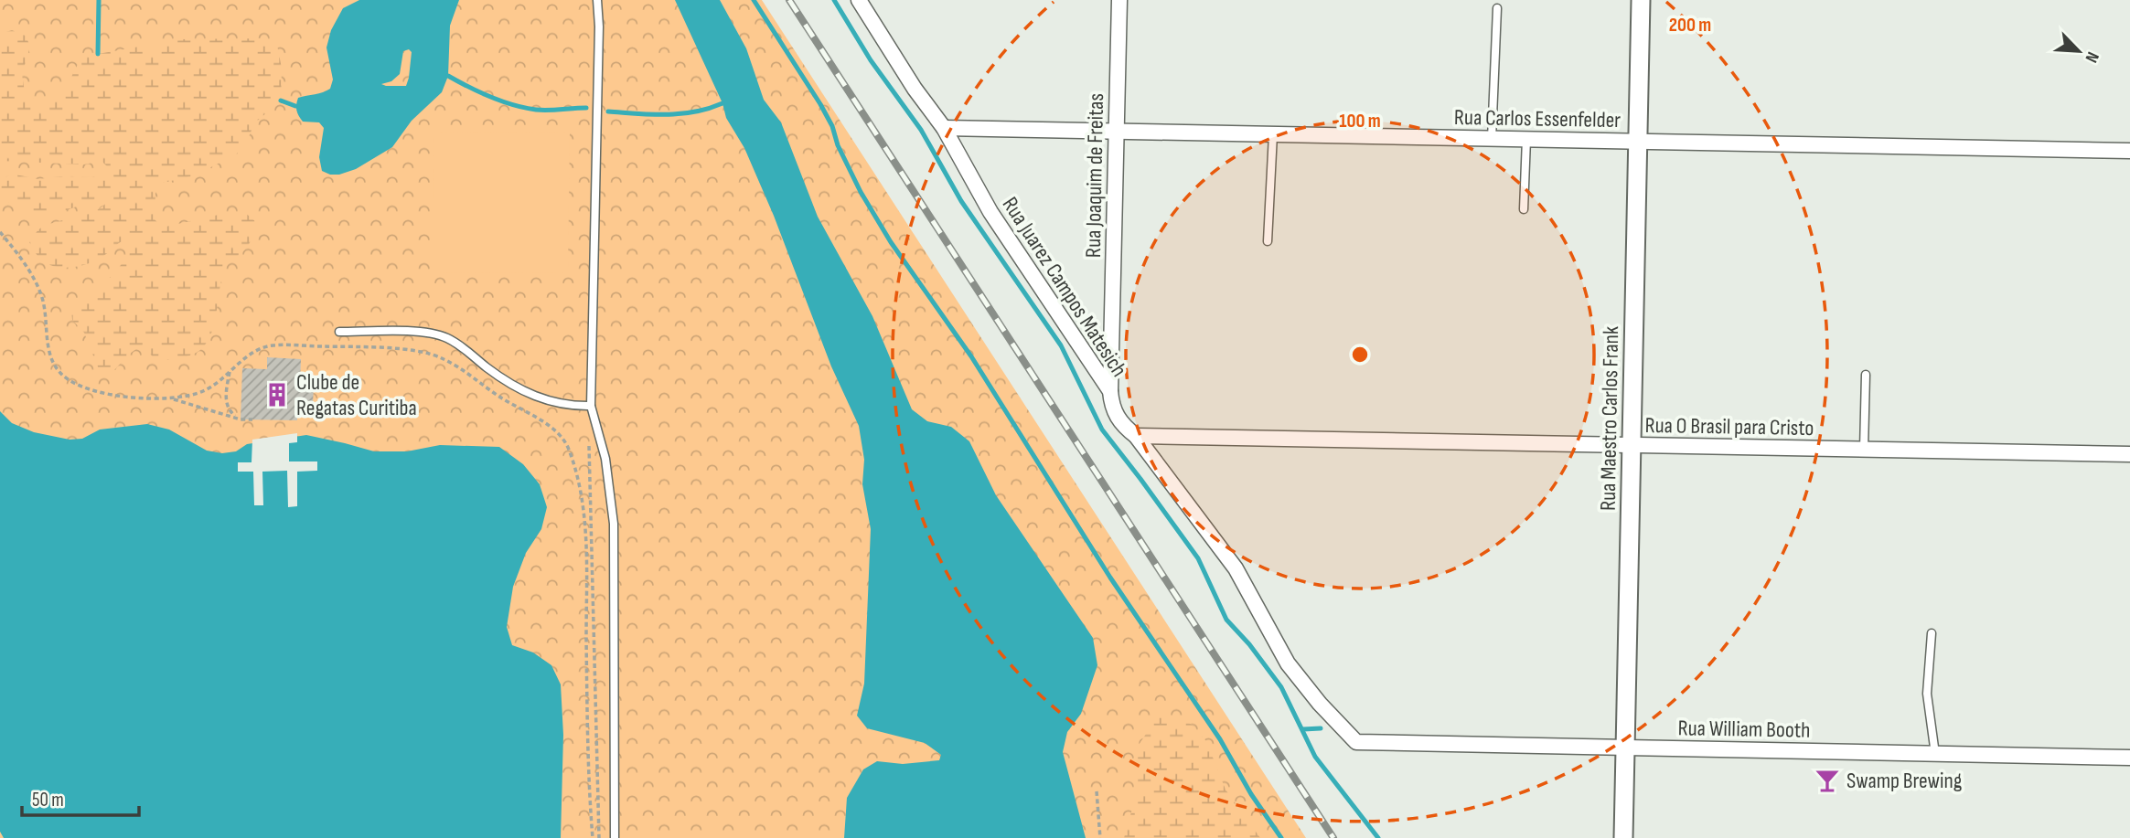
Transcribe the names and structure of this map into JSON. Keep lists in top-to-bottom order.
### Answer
{
  "streets": {
    "street": [
      "Rua Carlos Essenfelder",
      "Rua Joaquim de Freitas",
      "Rua Juarez Campos Matesich",
      "Rua Maestro Carlos Frank",
      "Rua O Brasil para Cristo",
      "Rua William Booth"
    ]
  },
  "crossings": [
    ["Rua Carlos Essenfelder", "Rua Joaquim de Freitas"],
    ["Rua Carlos Essenfelder", "Rua Juarez Campos Matesich"],
    ["Rua Carlos Essenfelder", "Rua Maestro Carlos Frank"],
    ["Rua Joaquim de Freitas", "Rua Juarez Campos Matesich"],
    ["Rua Juarez Campos Matesich", "Rua O Brasil para Cristo"],
    ["Rua Juarez Campos Matesich", "Rua William Booth"],
    ["Rua Maestro Carlos Frank", "Rua O Brasil para Cristo"],
    ["Rua Maestro Carlos Frank", "Rua William Booth"]
  ],
  "places": {
    "building": ["Clube de Regatas Curitiba"],
    "bar": ["Swamp Brewing"]
  },
  "scale_bar": "50 m",
  "north": "bottom right",
  "rings": ["200 m", "100 m"]
}
